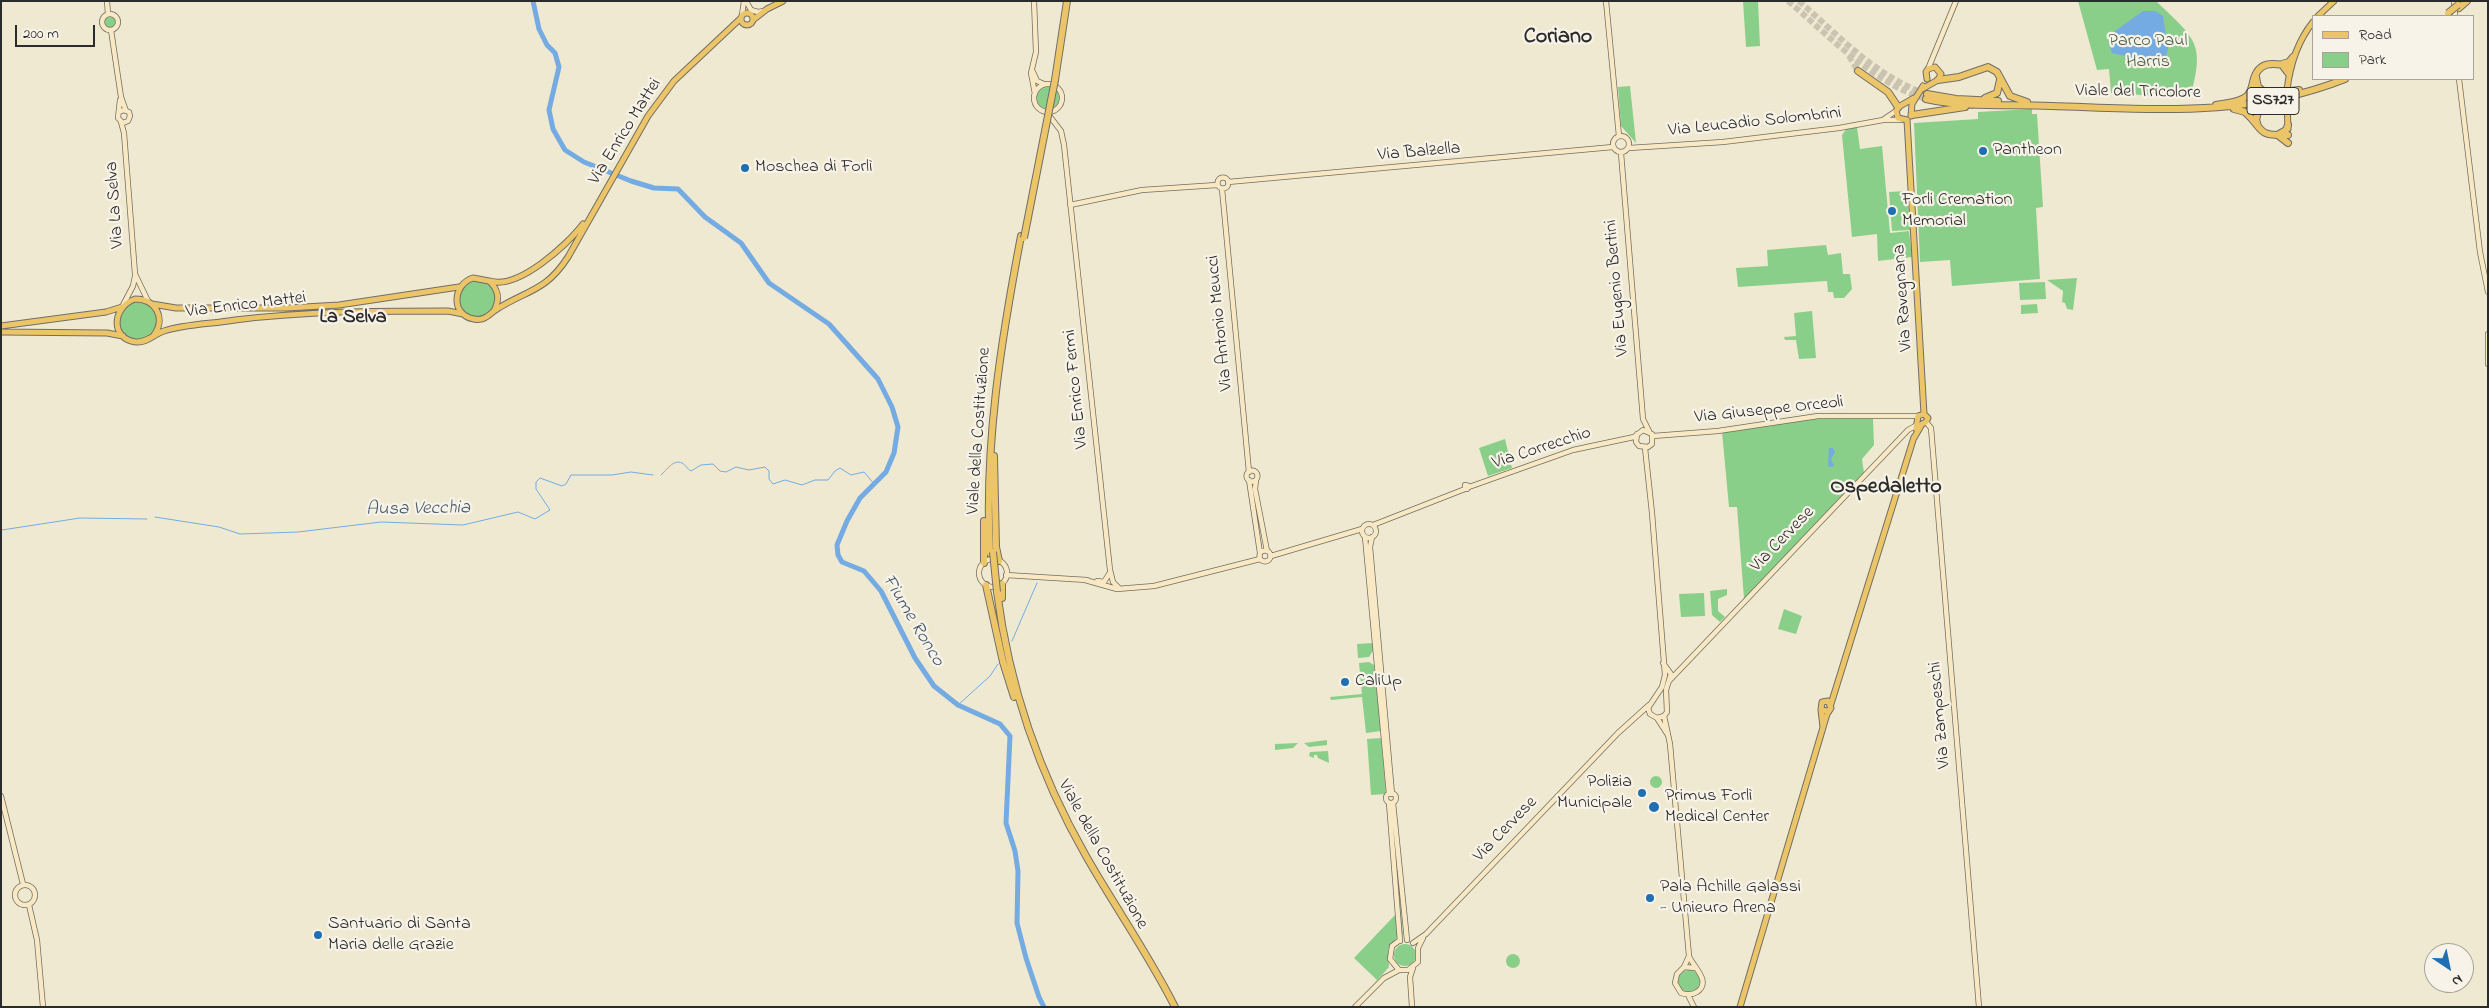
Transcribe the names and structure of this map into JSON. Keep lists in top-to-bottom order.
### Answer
{
  "streets": {
    "highway": ["Viale del Tricolore", "SS727", "Viale della Costituzione"],
    "main road": ["Via Enrico Mattei", "Via Ravegnana"],
    "street": [
      "Via Leucadio Solombrini",
      "Via Balzella",
      "Via La Selva",
      "Via Eugenio Bertini",
      "Via Antonio Meucci",
      "Via Enrico Fermi",
      "Via Giuseppe Orceoli",
      "Via Correcchio",
      "Via Cervese",
      "Via Zampeschi"
    ]
  },
  "crossings": [
    ["Via Leucadio Solombrini", "Via Balzella"],
    ["Via Leucadio Solombrini", "Via Eugenio Bertini"],
    ["Via Leucadio Solombrini", "Via Ravegnana"],
    ["Via Enrico Mattei", "Via La Selva"],
    ["Via Balzella", "Via Eugenio Bertini"],
    ["Via Balzella", "Via Antonio Meucci"],
    ["Via Ravegnana", "Via Giuseppe Orceoli"],
    ["Via Ravegnana", "Via Cervese"],
    ["Via Ravegnana", "Via Zampeschi"],
    ["Via Giuseppe Orceoli", "Via Cervese"],
    ["Via Giuseppe Orceoli", "Via Zampeschi"],
    ["Via Cervese", "Via Zampeschi"]
  ],
  "districts": ["Coriano", "La Selva", "Ospedaletto"],
  "water": ["Ausa Vecchia", "Fiume Ronco"],
  "parks": ["Parco Paul Harris"],
  "places": [
    "Pantheon",
    "Moschea di Forlì",
    "Forli Cremation Memorial",
    "CaliUp",
    "Polizia Municipale",
    "Primus Forlì Medical Center",
    "Pala Achille Galassi - Unieuro Arena",
    "Santuario di Santa Maria delle Grazie"
  ],
  "legend": ["Road", "Park"],
  "scale_bar": "200 m",
  "north": "bottom right"
}
